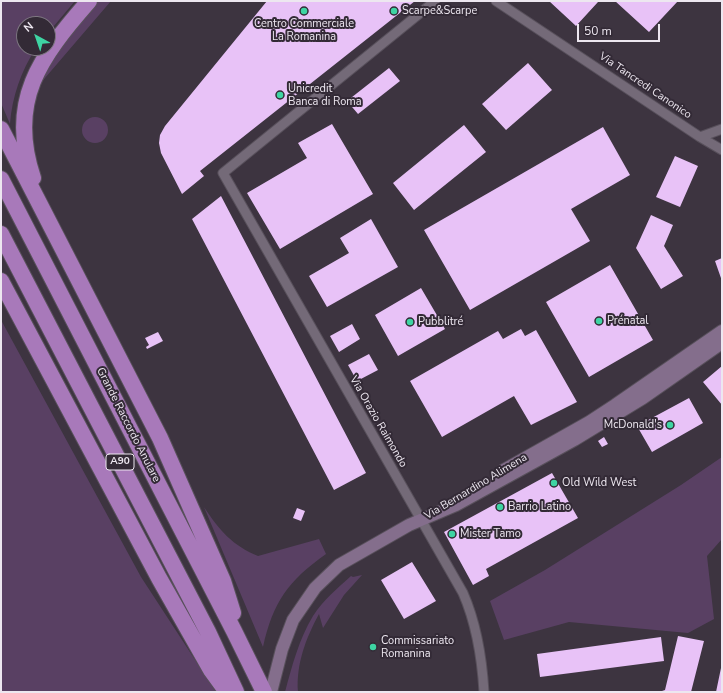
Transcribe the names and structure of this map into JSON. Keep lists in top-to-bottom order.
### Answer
{
  "streets": {
    "highway": ["Grande Raccordo Anulare", "A90"],
    "street": ["Via Tancredi Canonico", "Via Orazio Raimondo", "Via Bernardino Alimena"]
  },
  "crossings": [
    ["Via Orazio Raimondo", "Via Bernardino Alimena"]
  ],
  "places": [
    "Centro Commerciale La Romanina",
    "Scarpe&Scarpe",
    "Unicredit Banca di Roma",
    "Prénatal",
    "Pubblitré",
    "McDonald's",
    "Old Wild West",
    "Barrio Latino",
    "Mister Tamo",
    "Commissariato Romanina"
  ],
  "scale_bar": "50 m",
  "north": "top left"
}
